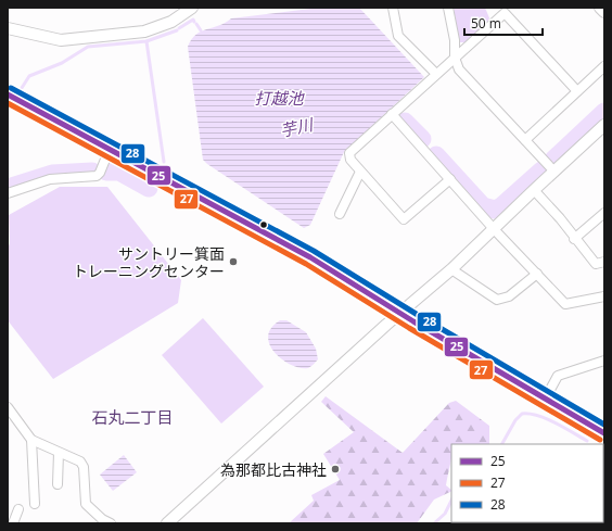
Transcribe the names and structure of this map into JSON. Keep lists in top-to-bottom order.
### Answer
{
  "districts": ["石丸二丁目"],
  "water": ["打越池", "芋川"],
  "places": ["サントリー箕面 トレーニングセンター", "為那都比古神社"],
  "lines": ["transit line 28", "transit line 25", "transit line 27"],
  "legend": ["25", "27", "28"],
  "scale_bar": "50 m"
}
